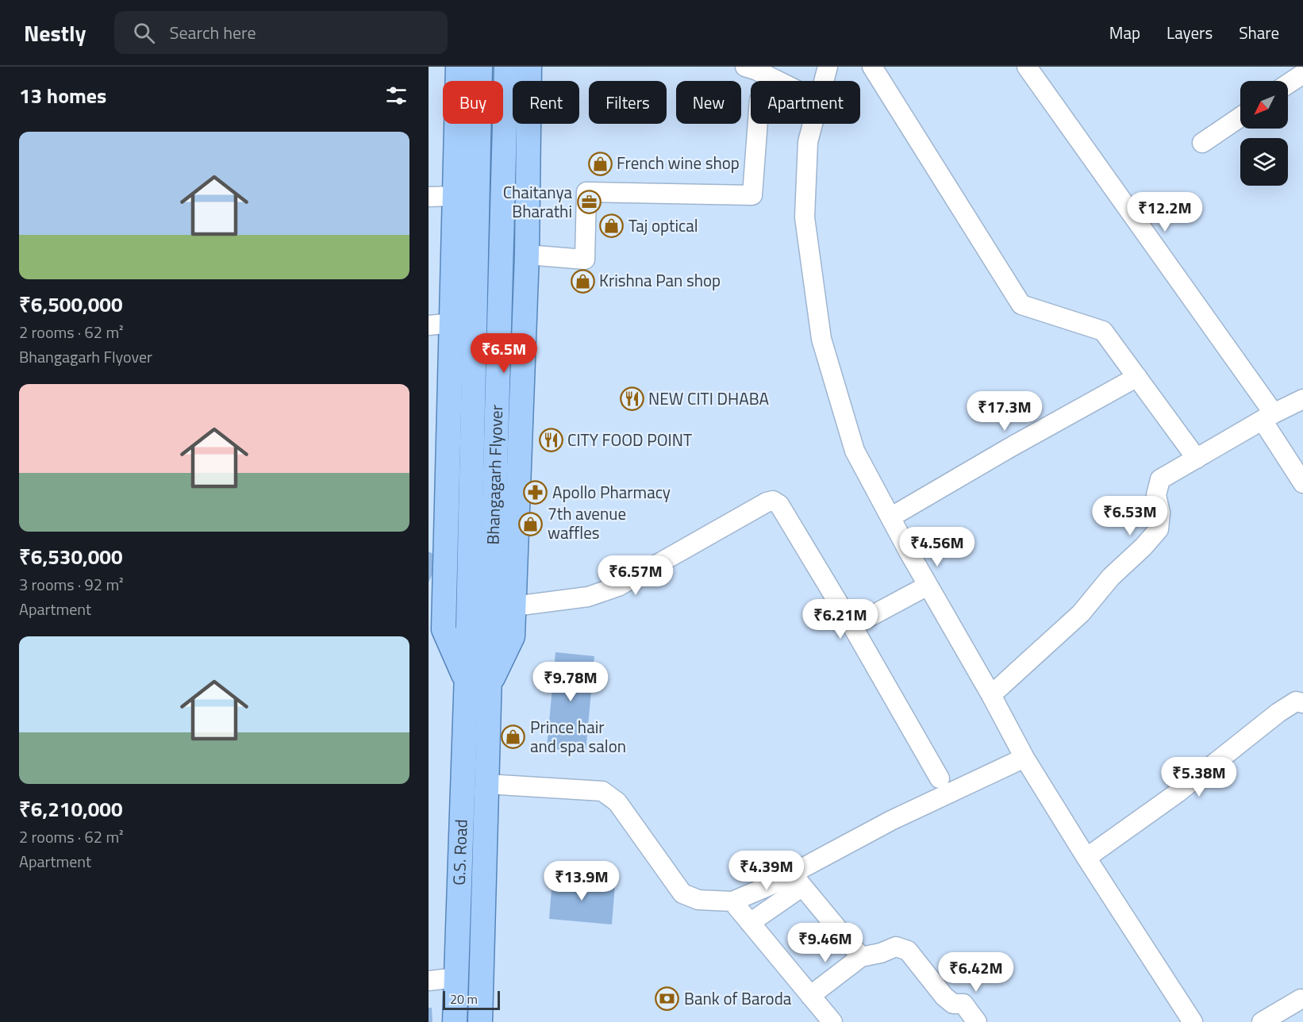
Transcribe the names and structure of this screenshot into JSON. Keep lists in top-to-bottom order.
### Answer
{
  "streets": {
    "main road": ["Bhangagarh Flyover", "G.S. Road"]
  },
  "crossings": [
    ["Bhangagarh Flyover", "G.S. Road"]
  ],
  "places": {
    "shop": [
      "French wine shop",
      "Taj optical",
      "Krishna Pan shop",
      "7th avenue waffles",
      "Prince hair and spa salon"
    ],
    "office": ["Chaitanya Bharathi"],
    "restaurant": ["NEW CITI DHABA", "CITY FOOD POINT"],
    "pharmacy": ["Apollo Pharmacy"],
    "bank": ["Bank of Baroda"]
  },
  "scale_bar": "20 m",
  "north": "bottom left",
  "page": {
    "header": "Nestly",
    "search": "Search here",
    "nav": ["Map", "Layers", "Share"],
    "heading": "13 homes",
    "chip": [
      "Buy",
      "Rent",
      "Filters",
      "New",
      "Apartment"
    ],
    "list": [
      {
        "name": "₹6,500,000",
        "note": "2 rooms · 62 m² · Bhangagarh Flyover"
      },
      {
        "name": "₹6,530,000",
        "note": "3 rooms · 92 m² · Apartment"
      },
      {
        "name": "₹6,210,000",
        "note": "2 rooms · 62 m² · Apartment"
      }
    ],
    "price": [
      "₹12.2M",
      "₹6.5M",
      "₹17.3M",
      "₹6.53M",
      "₹4.56M",
      "₹6.57M",
      "₹6.21M",
      "₹9.78M",
      "₹5.38M",
      "₹4.39M",
      "₹13.9M",
      "₹9.46M",
      "₹6.42M"
    ],
    "scale": "20 m"
  }
}
